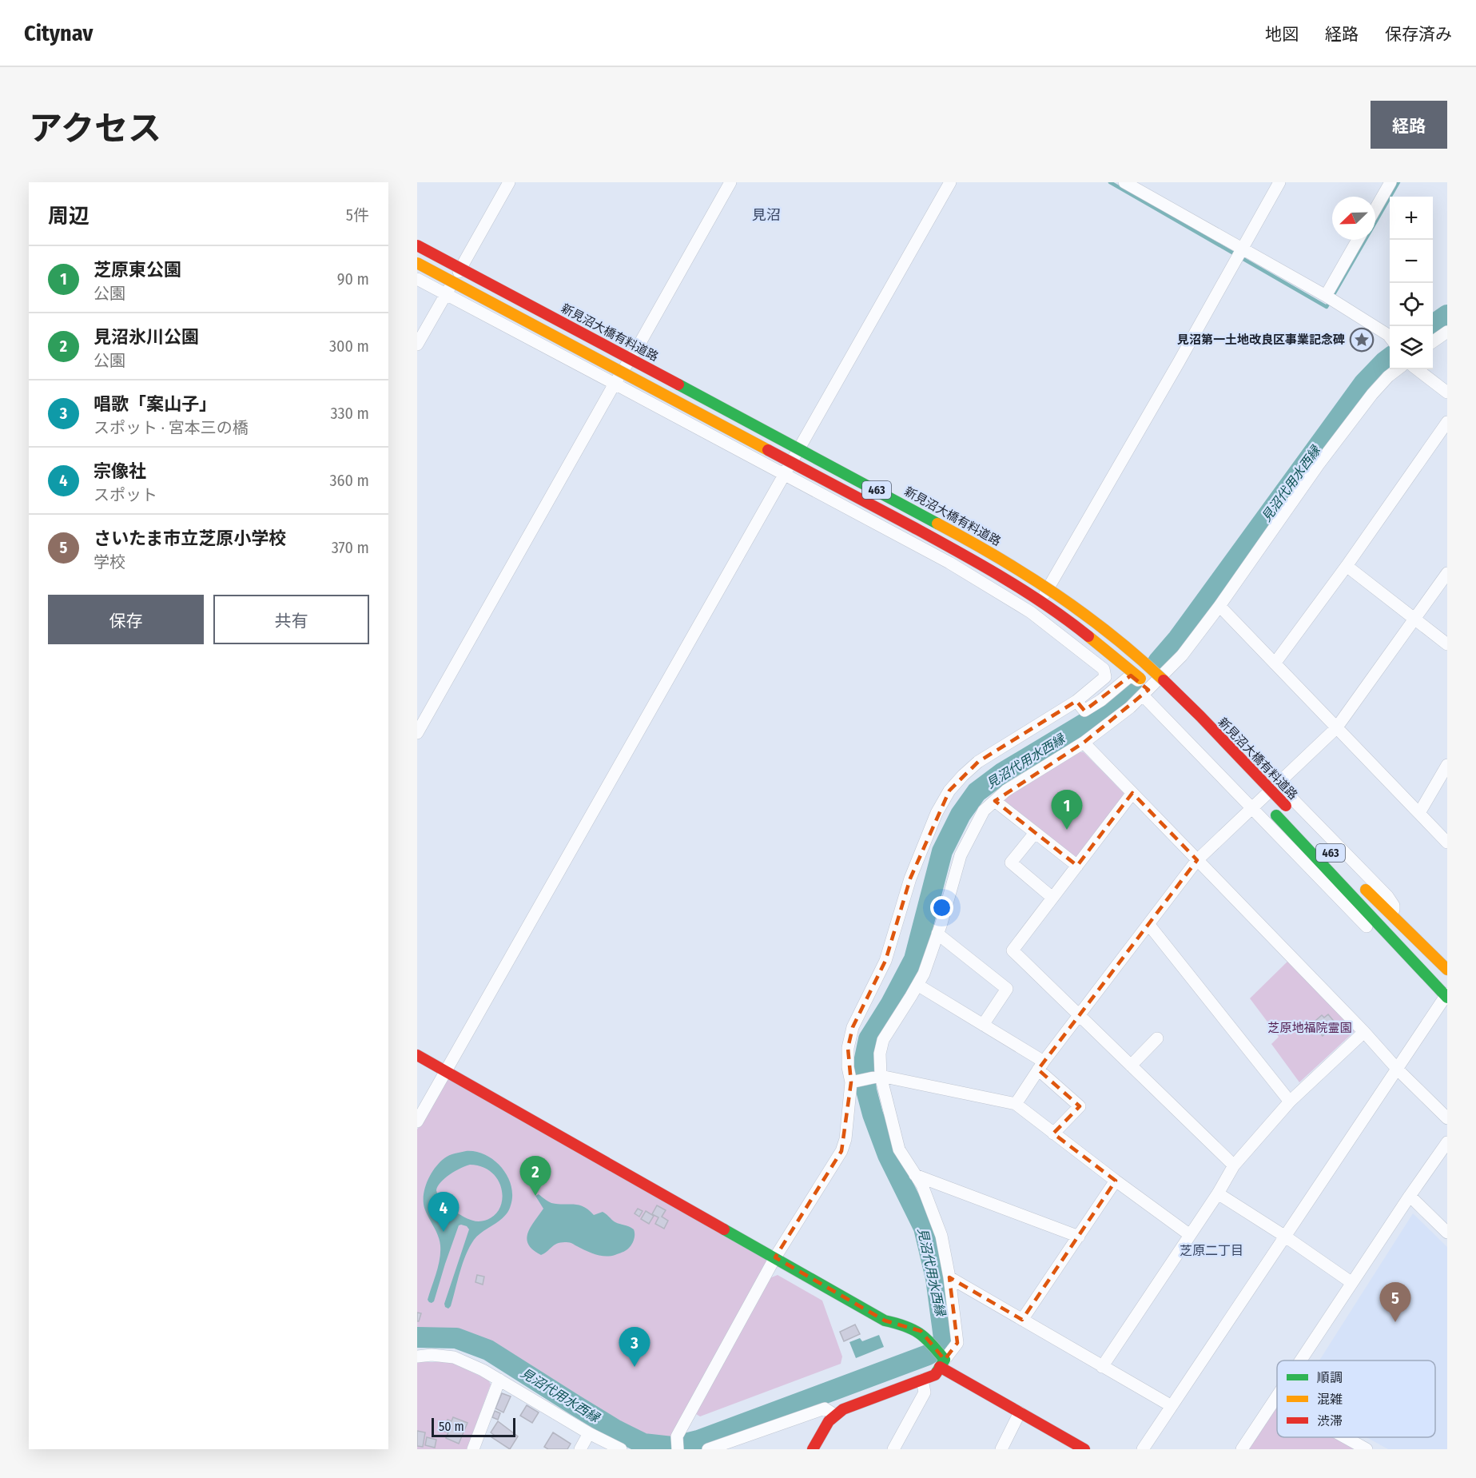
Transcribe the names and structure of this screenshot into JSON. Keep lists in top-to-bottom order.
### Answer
{
  "streets": {
    "main road": ["新見沼大橋有料道路", "463"]
  },
  "crossings": [
    ["新見沼大橋有料道路", "463"]
  ],
  "districts": ["見沼", "芝原二丁目"],
  "water": ["見沼代用水西縁"],
  "parks": ["芝原地福院霊園"],
  "places": {
    "place": ["見沼第一土地改良区事業記念碑"]
  },
  "legend": ["順調", "混雑", "渋滞"],
  "scale_bar": "50 m",
  "north": "bottom left",
  "page": {
    "header": "Citynav",
    "nav": ["地図", "経路", "保存済み"],
    "title": "アクセス",
    "buttons": [
      "経路",
      ["保存", "共有"]
    ],
    "heading": ["周辺", "5件"],
    "map_buttons": ["+", "−"],
    "list": [
      {
        "mark": "1",
        "name": "芝原東公園",
        "note": "公園",
        "value": "90 m"
      },
      {
        "mark": "2",
        "name": "見沼氷川公園",
        "note": "公園",
        "value": "300 m"
      },
      {
        "mark": "3",
        "name": "唱歌「案山子」",
        "note": "スポット · 宮本三の橋",
        "value": "330 m"
      },
      {
        "mark": "4",
        "name": "宗像社",
        "note": "スポット",
        "value": "360 m"
      },
      {
        "mark": "5",
        "name": "さいたま市立芝原小学校",
        "note": "学校",
        "value": "370 m"
      }
    ],
    "pins": [
      "1",
      "2",
      "4",
      "5",
      "3"
    ],
    "scale": "50 m"
  }
}
